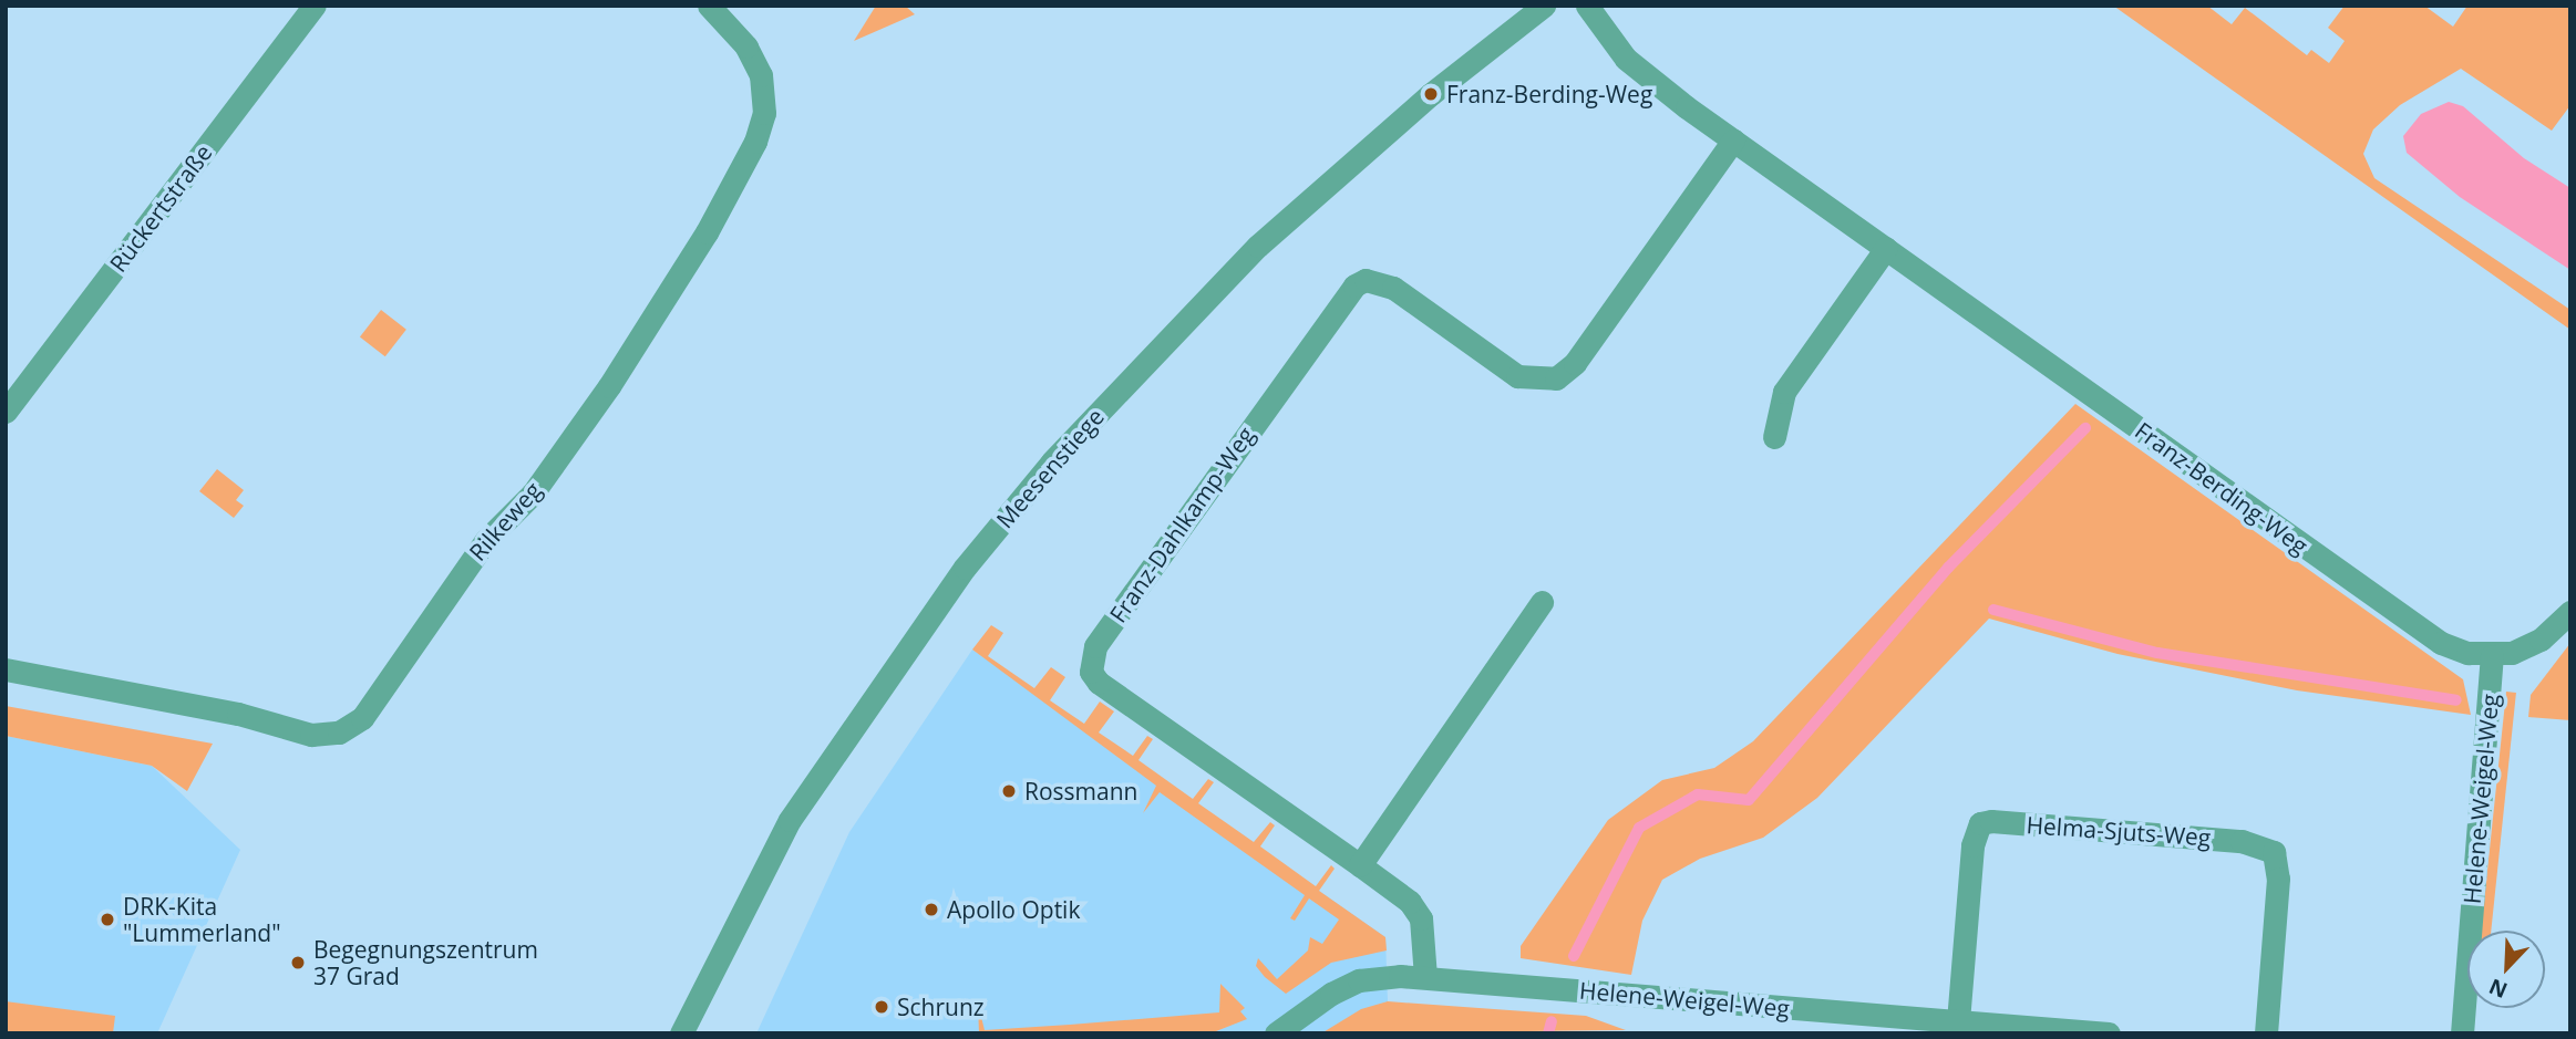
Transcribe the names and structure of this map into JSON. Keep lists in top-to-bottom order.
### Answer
{
  "streets": {
    "street": [
      "Rückertstraße",
      "Meesenstiege",
      "Franz-Berding-Weg",
      "Rilkeweg",
      "Franz-Dahlkamp-Weg",
      "Helene-Weigel-Weg",
      "Helma-Sjuts-Weg"
    ]
  },
  "crossings": [
    ["Franz-Berding-Weg", "Franz-Dahlkamp-Weg"],
    ["Franz-Berding-Weg", "Helene-Weigel-Weg"],
    ["Franz-Dahlkamp-Weg", "Helene-Weigel-Weg"],
    ["Helene-Weigel-Weg", "Helma-Sjuts-Weg"]
  ],
  "places": [
    "Franz-Berding-Weg",
    "Rossmann",
    "Apollo Optik",
    "DRK-Kita \"Lummerland\"",
    "Begegnungszentrum 37 Grad",
    "Schrunz"
  ],
  "north": "bottom left"
}
